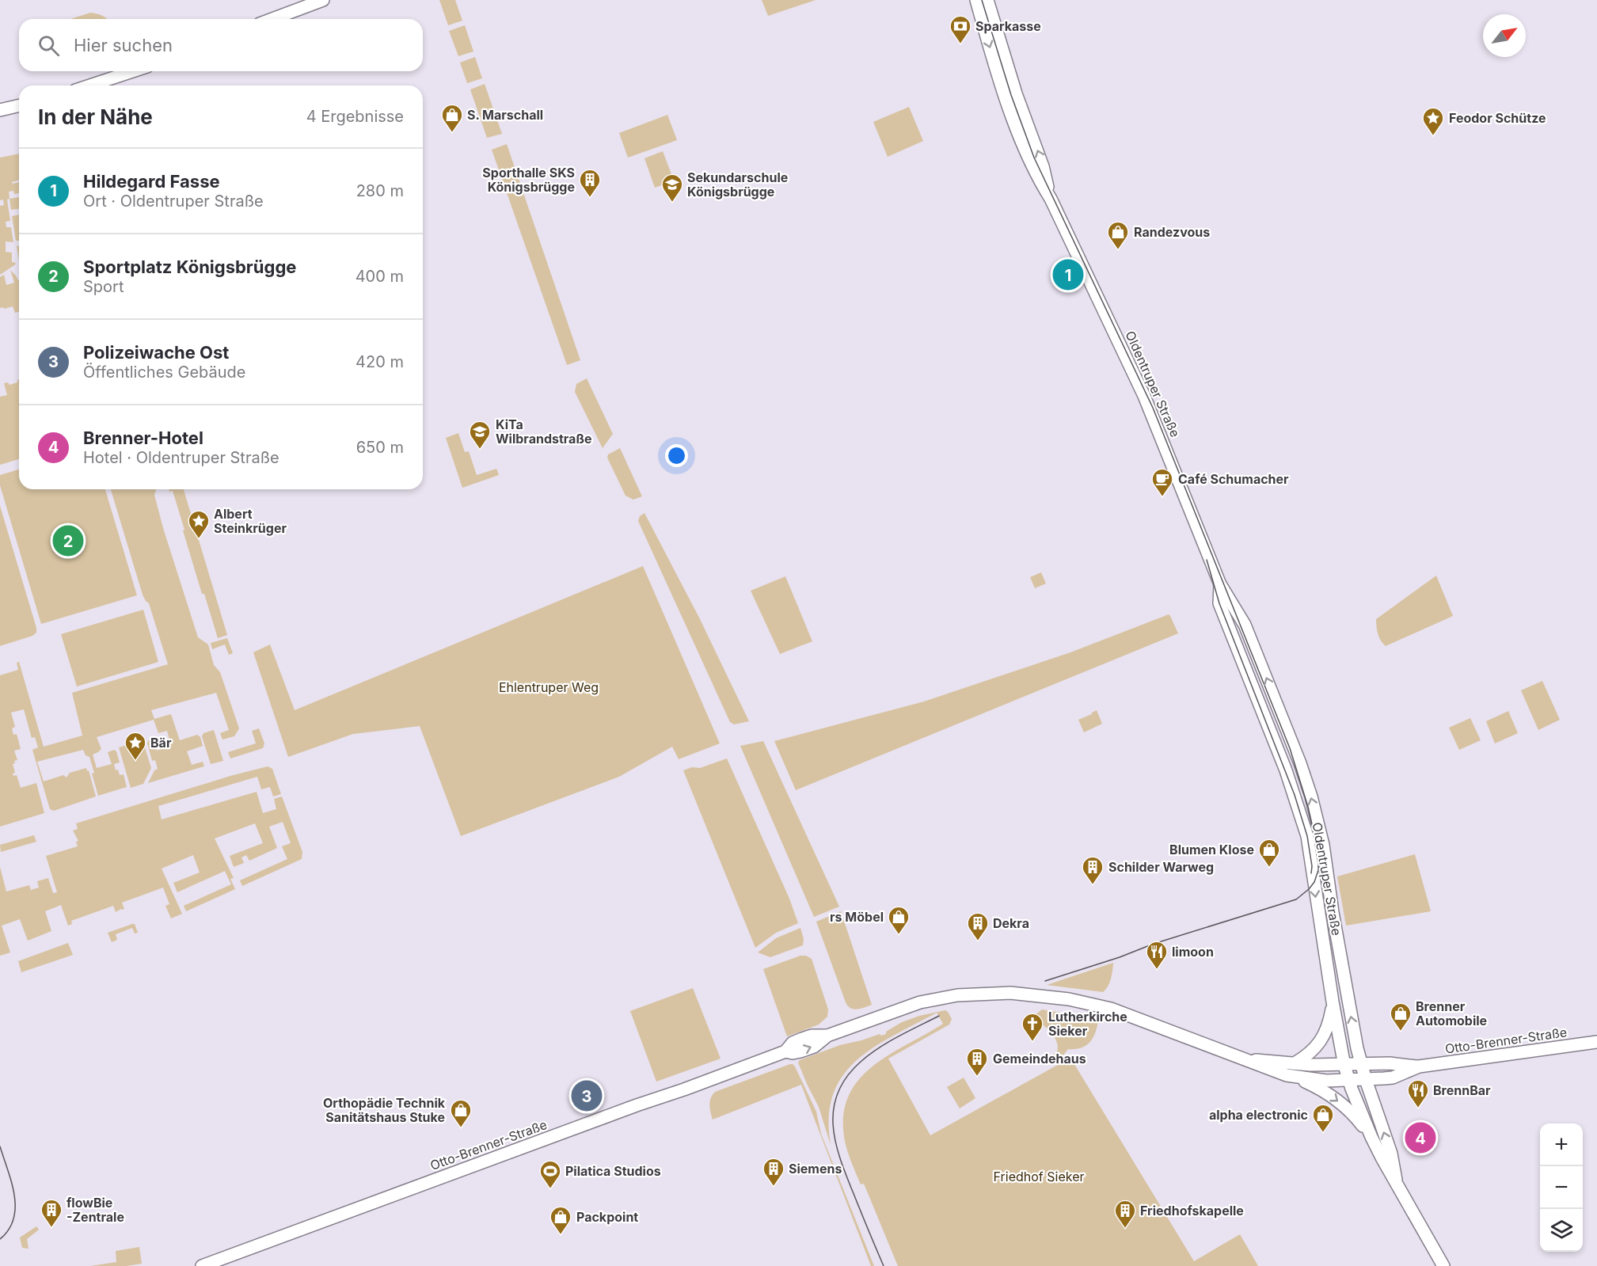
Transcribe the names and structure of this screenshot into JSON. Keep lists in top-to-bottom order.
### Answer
{
  "streets": {
    "street": ["Oldentruper Straße", "Otto-Brenner-Straße"]
  },
  "crossings": [
    ["Oldentruper Straße", "Otto-Brenner-Straße"]
  ],
  "parks": ["Ehlentruper Weg", "Friedhof Sieker"],
  "places": {
    "bank": ["Sparkasse"],
    "shop": [
      "S. Marschall",
      "Randezvous",
      "Blumen Klose",
      "rs Möbel",
      "Brenner Automobile",
      "Orthopädie Technik Sanitätshaus Stuke",
      "alpha electronic",
      "Packpoint"
    ],
    "place": ["Feodor Schütze", "Albert Steinkrüger", "Bär"],
    "building": [
      "Sporthalle SKS Königsbrügge",
      "Schilder Warweg",
      "Dekra",
      "Gemeindehaus",
      "Siemens",
      "flowBie -Zentrale",
      "Friedhofskapelle"
    ],
    "school or university": ["Sekundarschule Königsbrügge", "KiTa Wilbrandstraße"],
    "cafe": ["Café Schumacher"],
    "restaurant": ["limoon", "BrennBar"],
    "church": ["Lutherkirche Sieker"],
    "sports": ["Pilatica Studios"]
  },
  "north": "top right",
  "page": {
    "search": "Hier suchen",
    "heading": ["In der Nähe", "4 Ergebnisse"],
    "list": [
      {
        "mark": "1",
        "name": "Hildegard Fasse",
        "note": "Ort · Oldentruper Straße",
        "value": "280 m"
      },
      {
        "mark": "2",
        "name": "Sportplatz Königsbrügge",
        "note": "Sport",
        "value": "400 m"
      },
      {
        "mark": "3",
        "name": "Polizeiwache Ost",
        "note": "Öffentliches Gebäude",
        "value": "420 m"
      },
      {
        "mark": "4",
        "name": "Brenner-Hotel",
        "note": "Hotel · Oldentruper Straße",
        "value": "650 m"
      }
    ],
    "pins": [
      "1",
      "2",
      "3",
      "4"
    ],
    "map_buttons": ["+", "−"]
  }
}
